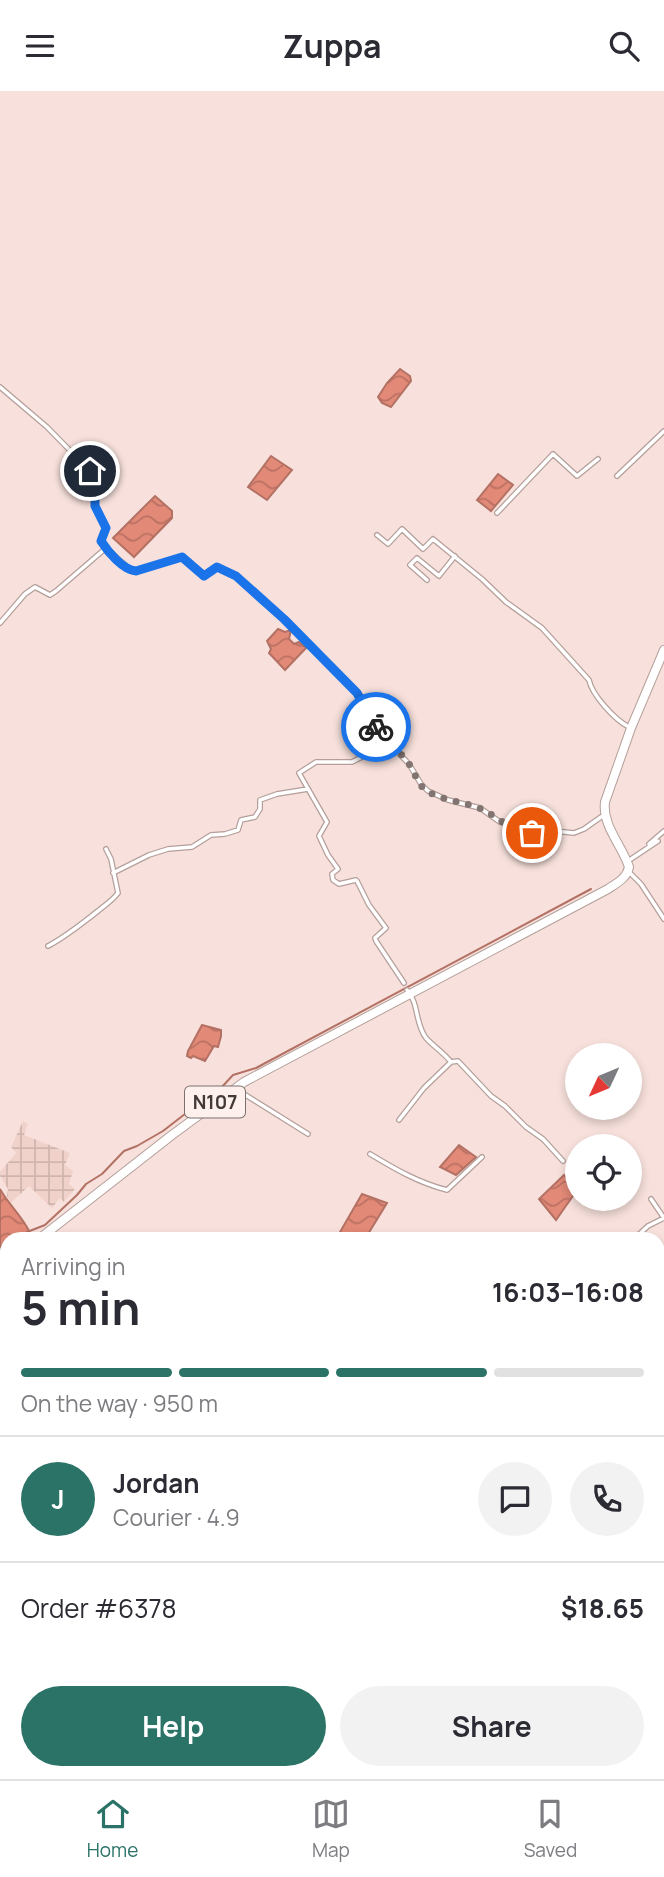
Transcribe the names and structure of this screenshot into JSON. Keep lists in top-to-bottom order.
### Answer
{
  "streets": {
    "highway": ["N107"]
  },
  "north": "bottom left",
  "page": {
    "header": "Zuppa",
    "heading": ["5 min", "Arriving in", "16:03–16:08"],
    "panel": [
      "Jordan",
      "Courier · 4.9",
      "Order #6378",
      "$18.65"
    ],
    "bar": "On the way · 950 m",
    "round": "J",
    "buttons": ["Help", "Share"],
    "tabs": ["Home", "Map", "Saved"]
  }
}
